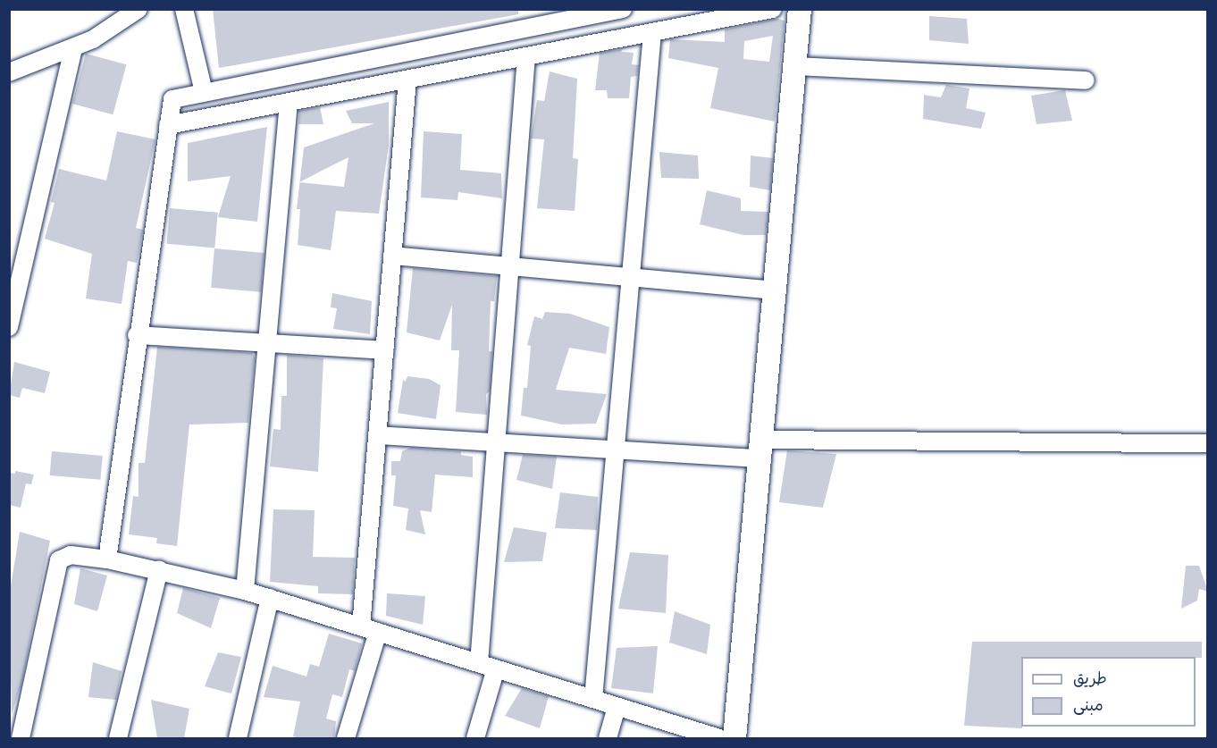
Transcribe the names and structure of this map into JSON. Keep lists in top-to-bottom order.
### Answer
{
  "legend": ["طريق", "مبنى"]
}
